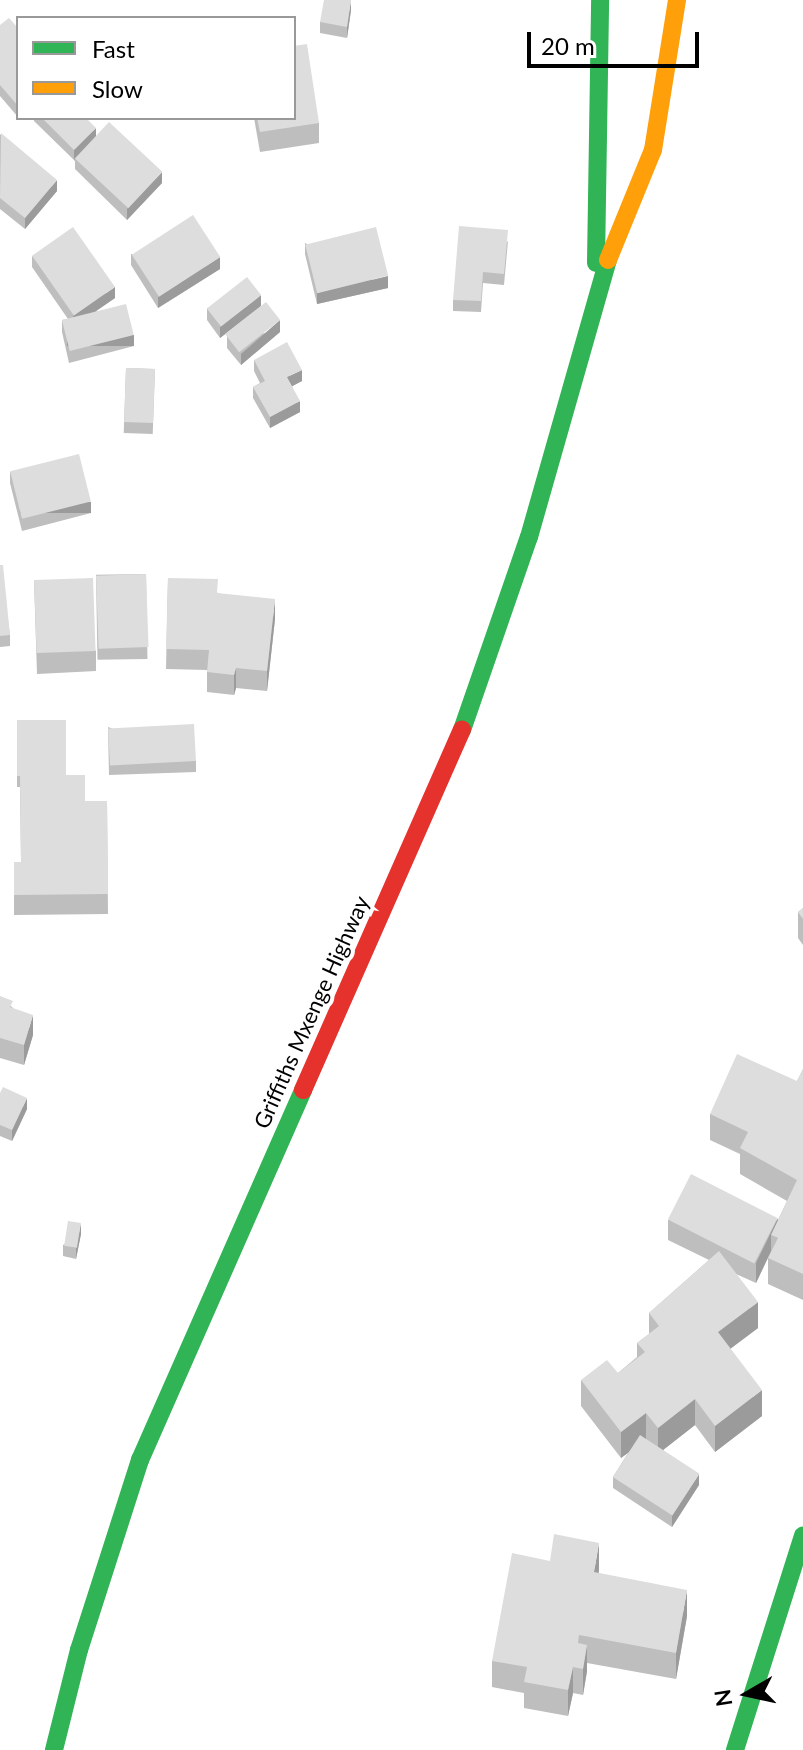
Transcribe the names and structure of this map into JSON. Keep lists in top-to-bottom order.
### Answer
{
  "streets": {
    "street": ["Griffiths Mxenge Highway"]
  },
  "legend": ["Fast", "Slow"],
  "scale_bar": "20 m",
  "north": "left"
}
